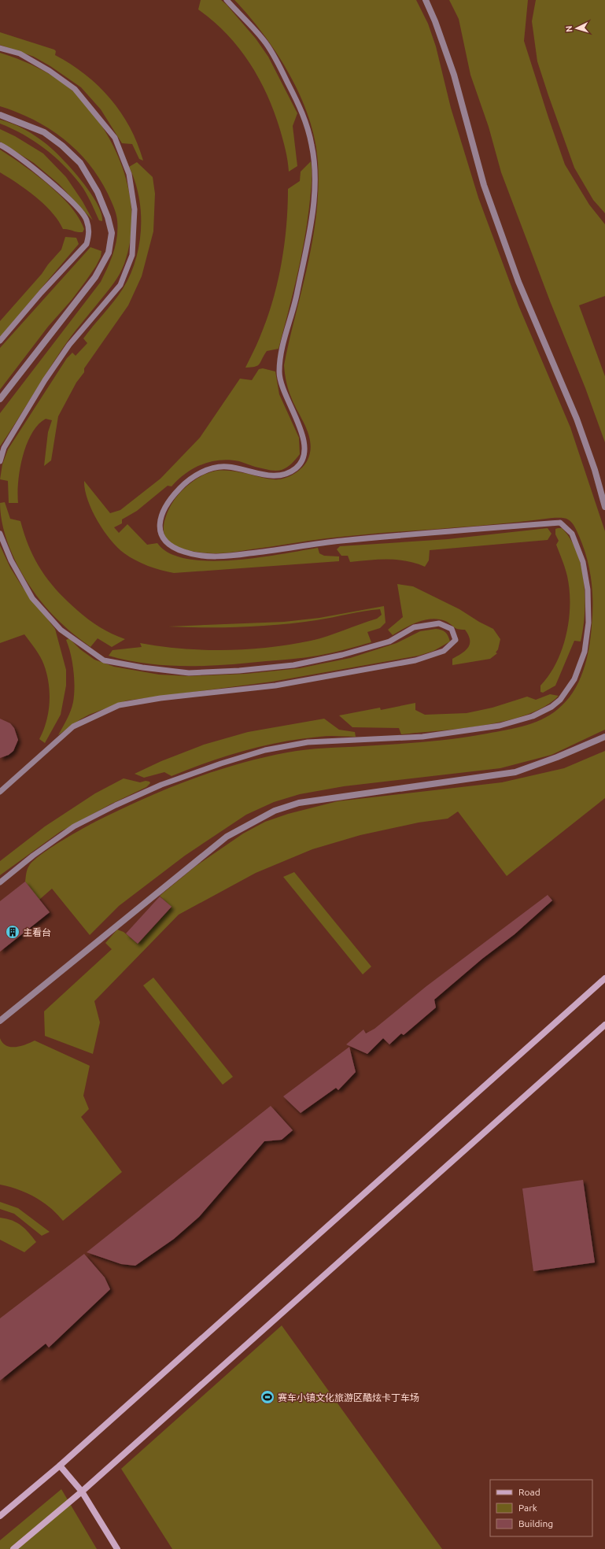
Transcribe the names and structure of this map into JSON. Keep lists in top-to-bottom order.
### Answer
{
  "places": {
    "building": ["主看台"],
    "sports": ["赛车小镇文化旅游区酷炫卡丁车场"]
  },
  "legend": ["Road", "Park", "Building"],
  "north": "left"
}
